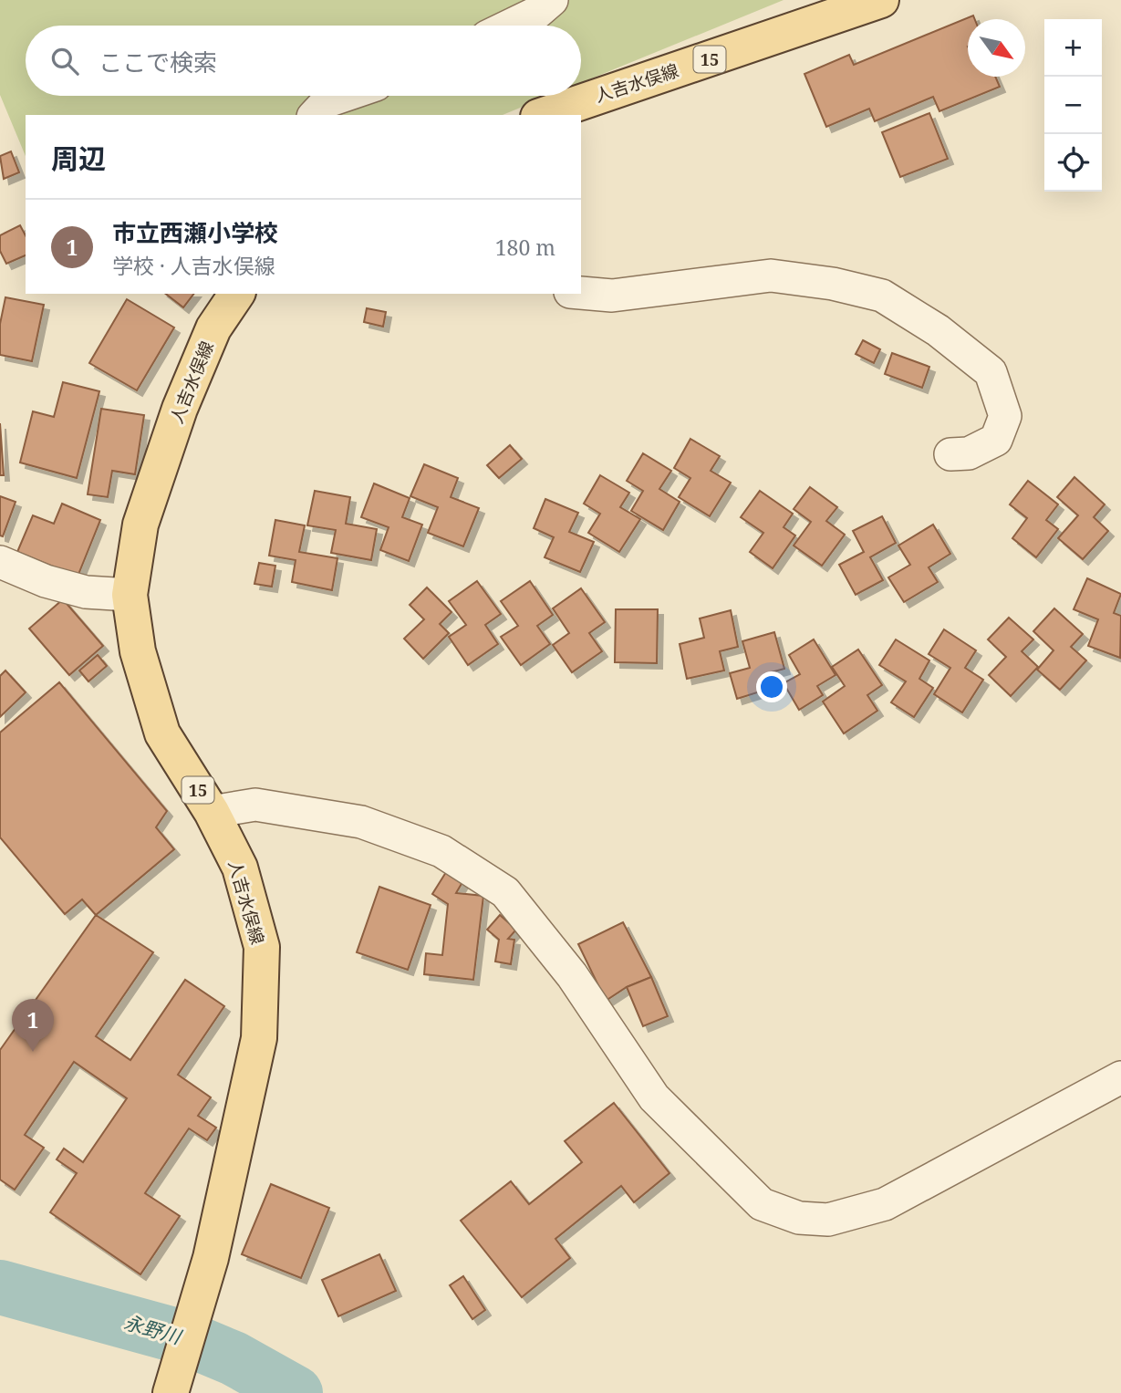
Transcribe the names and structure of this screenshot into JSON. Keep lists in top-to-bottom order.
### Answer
{
  "streets": {
    "main road": ["15", "人吉水俣線"]
  },
  "water": ["永野川"],
  "north": "bottom right",
  "page": {
    "map_buttons": ["+", "−"],
    "search": "ここで検索",
    "heading": "周辺",
    "list": [
      {
        "mark": "1",
        "name": "市立西瀬小学校",
        "note": "学校 · 人吉水俣線",
        "value": "180 m"
      }
    ],
    "pins": "1"
  }
}
